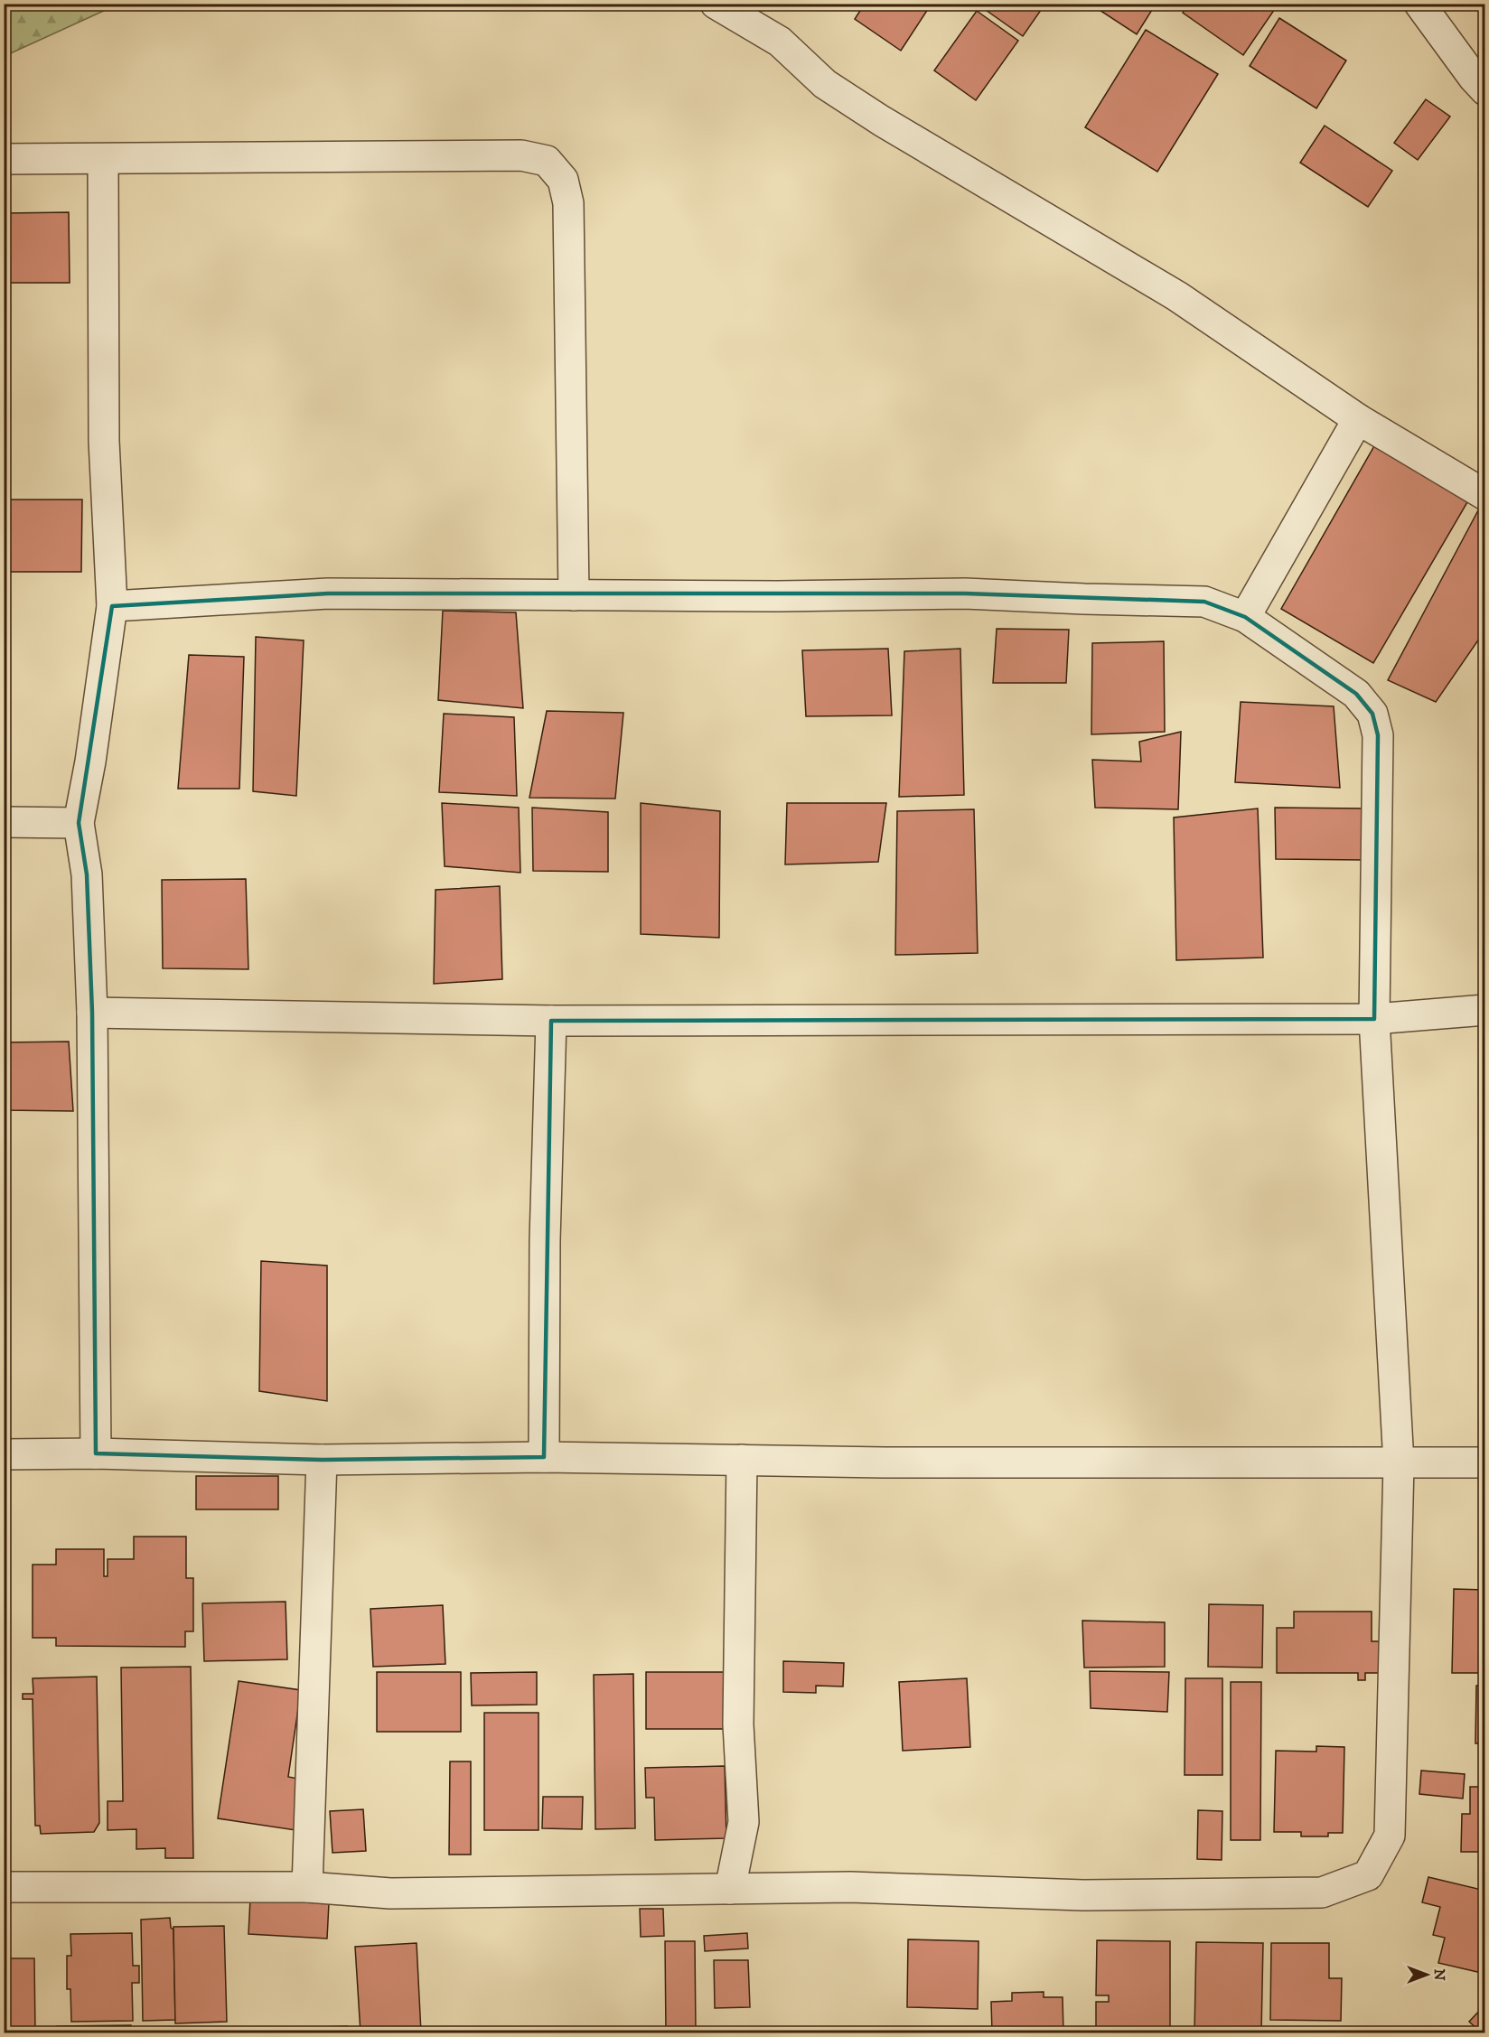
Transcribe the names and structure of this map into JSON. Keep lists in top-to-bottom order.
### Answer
{
  "north": "right"
}
